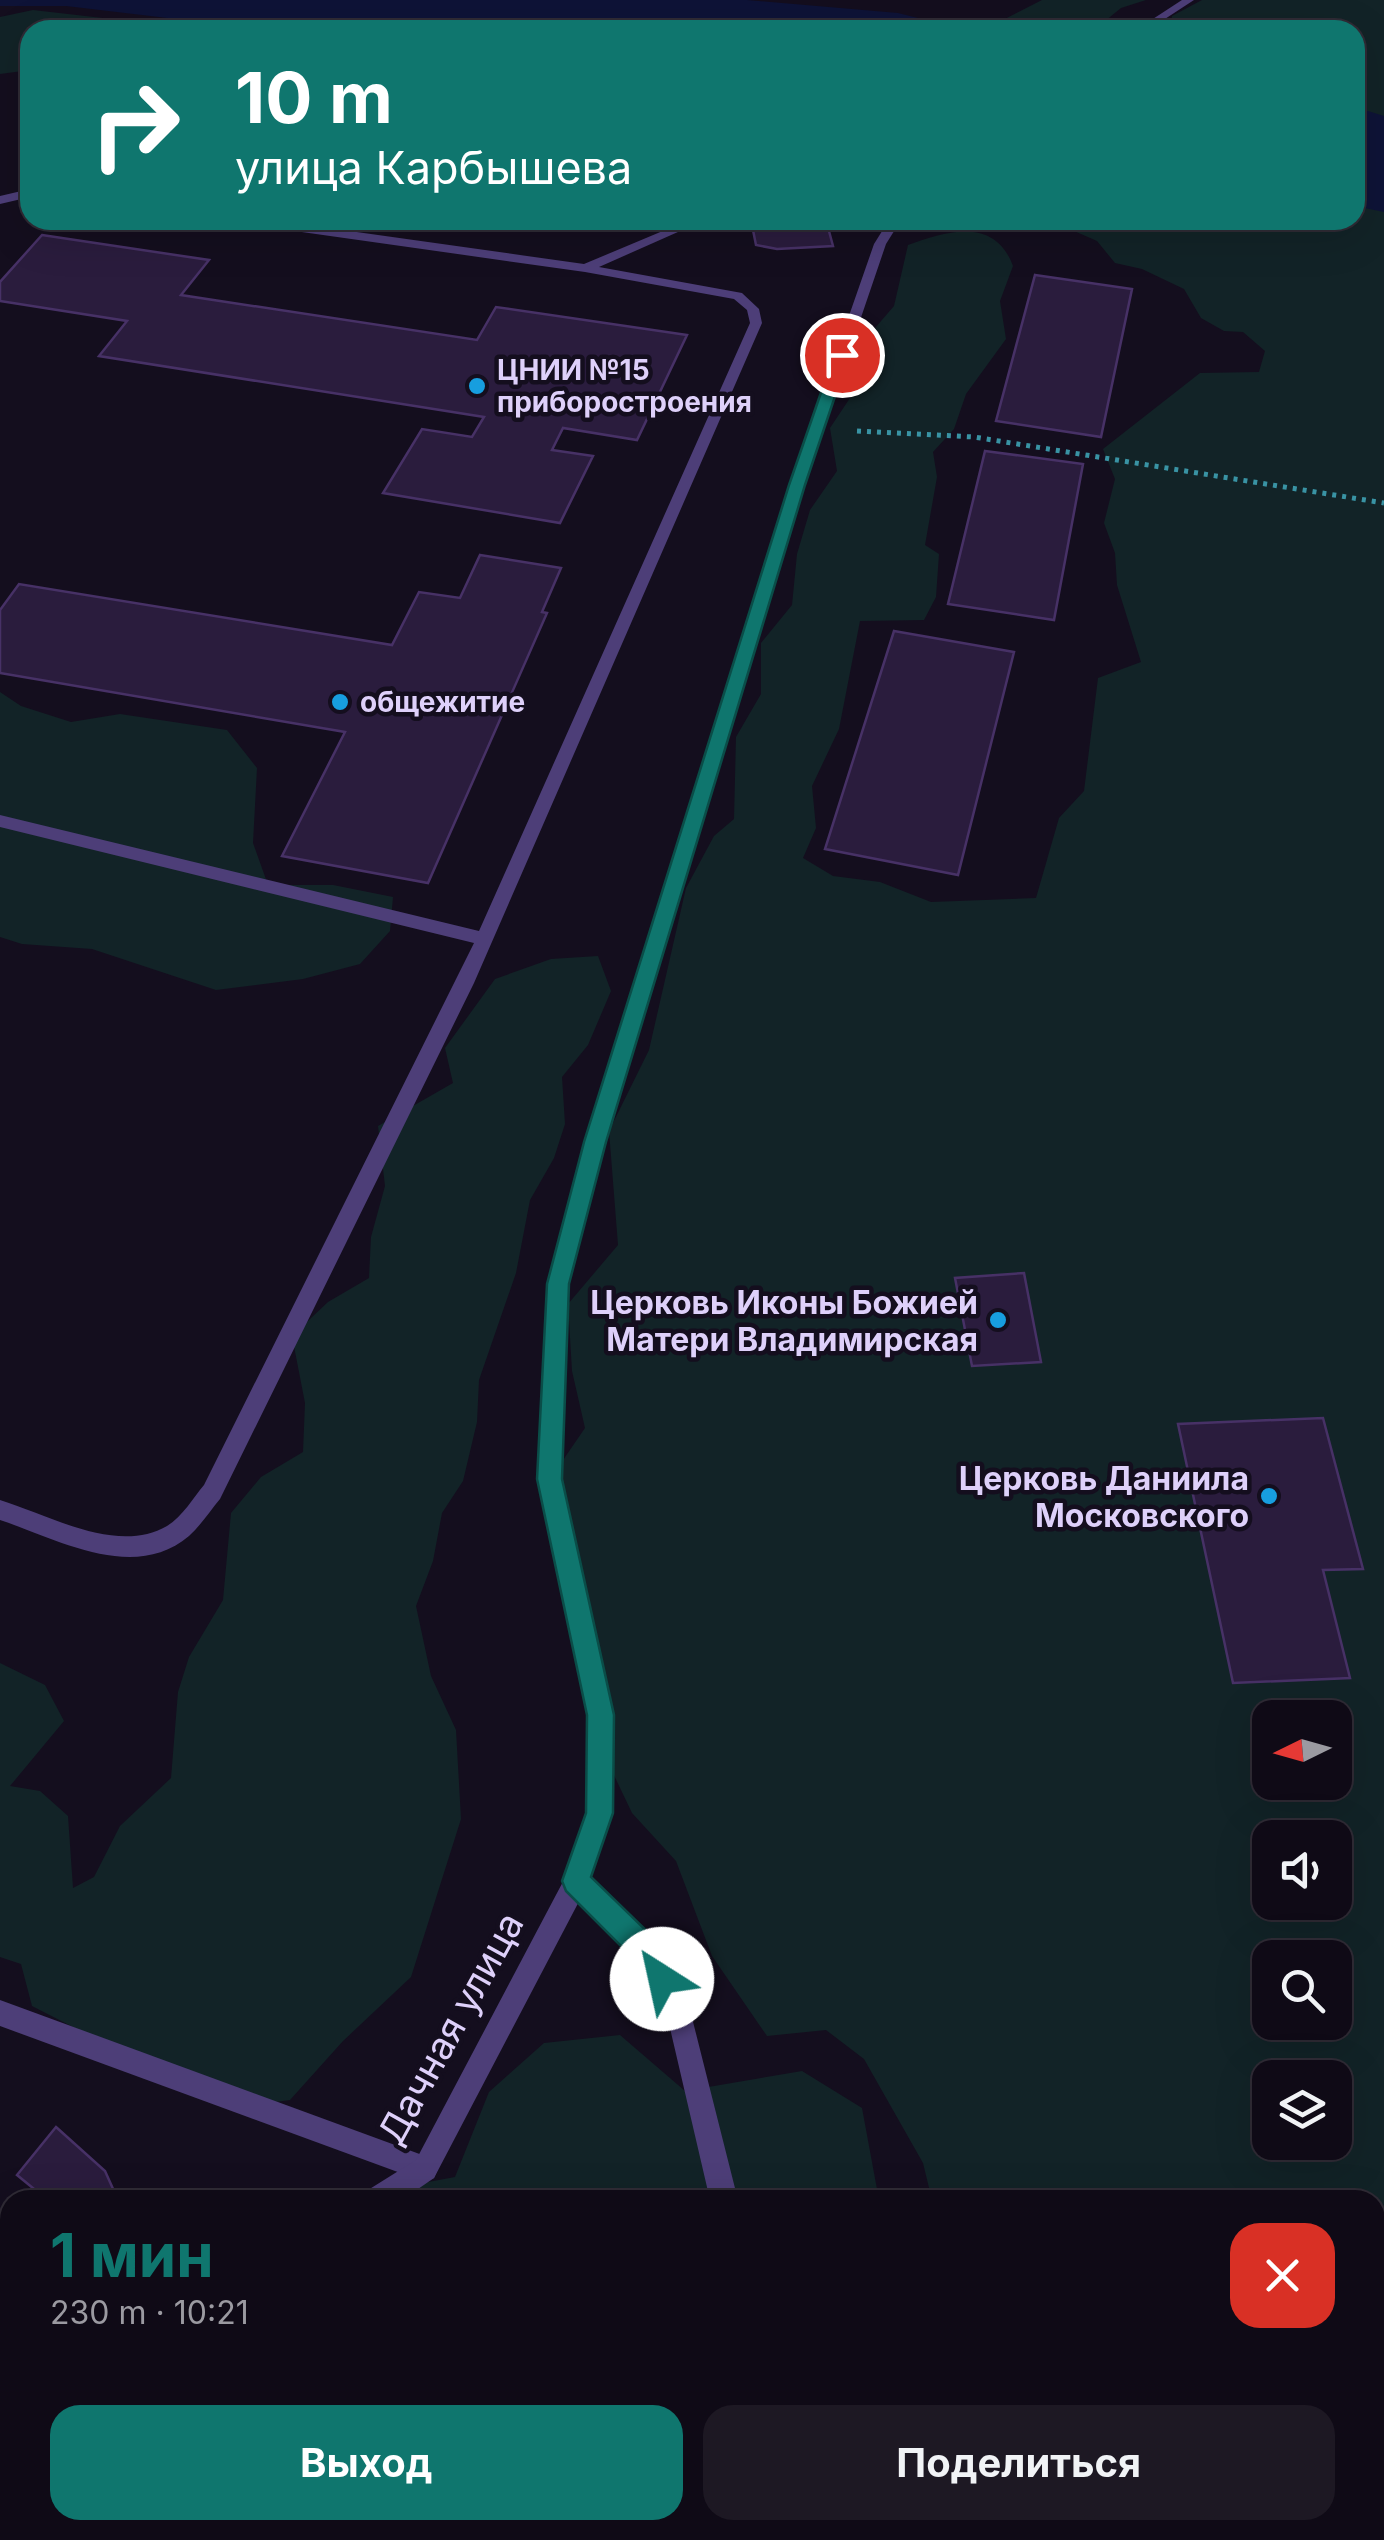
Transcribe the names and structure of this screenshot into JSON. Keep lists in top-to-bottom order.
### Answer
{
  "streets": {
    "street": ["Дачная улица"]
  },
  "places": [
    "ЦНИИ №15 приборостроения",
    "общежитие",
    "Церковь Иконы Божией Матери Владимирская",
    "Церковь Даниила Московского"
  ],
  "north": "left",
  "page": {
    "turn": ["10 m", "улица Карбышева"],
    "heading": ["1 мин", "230 m · 10:21"],
    "buttons": ["Выход", "Поделиться"]
  }
}
